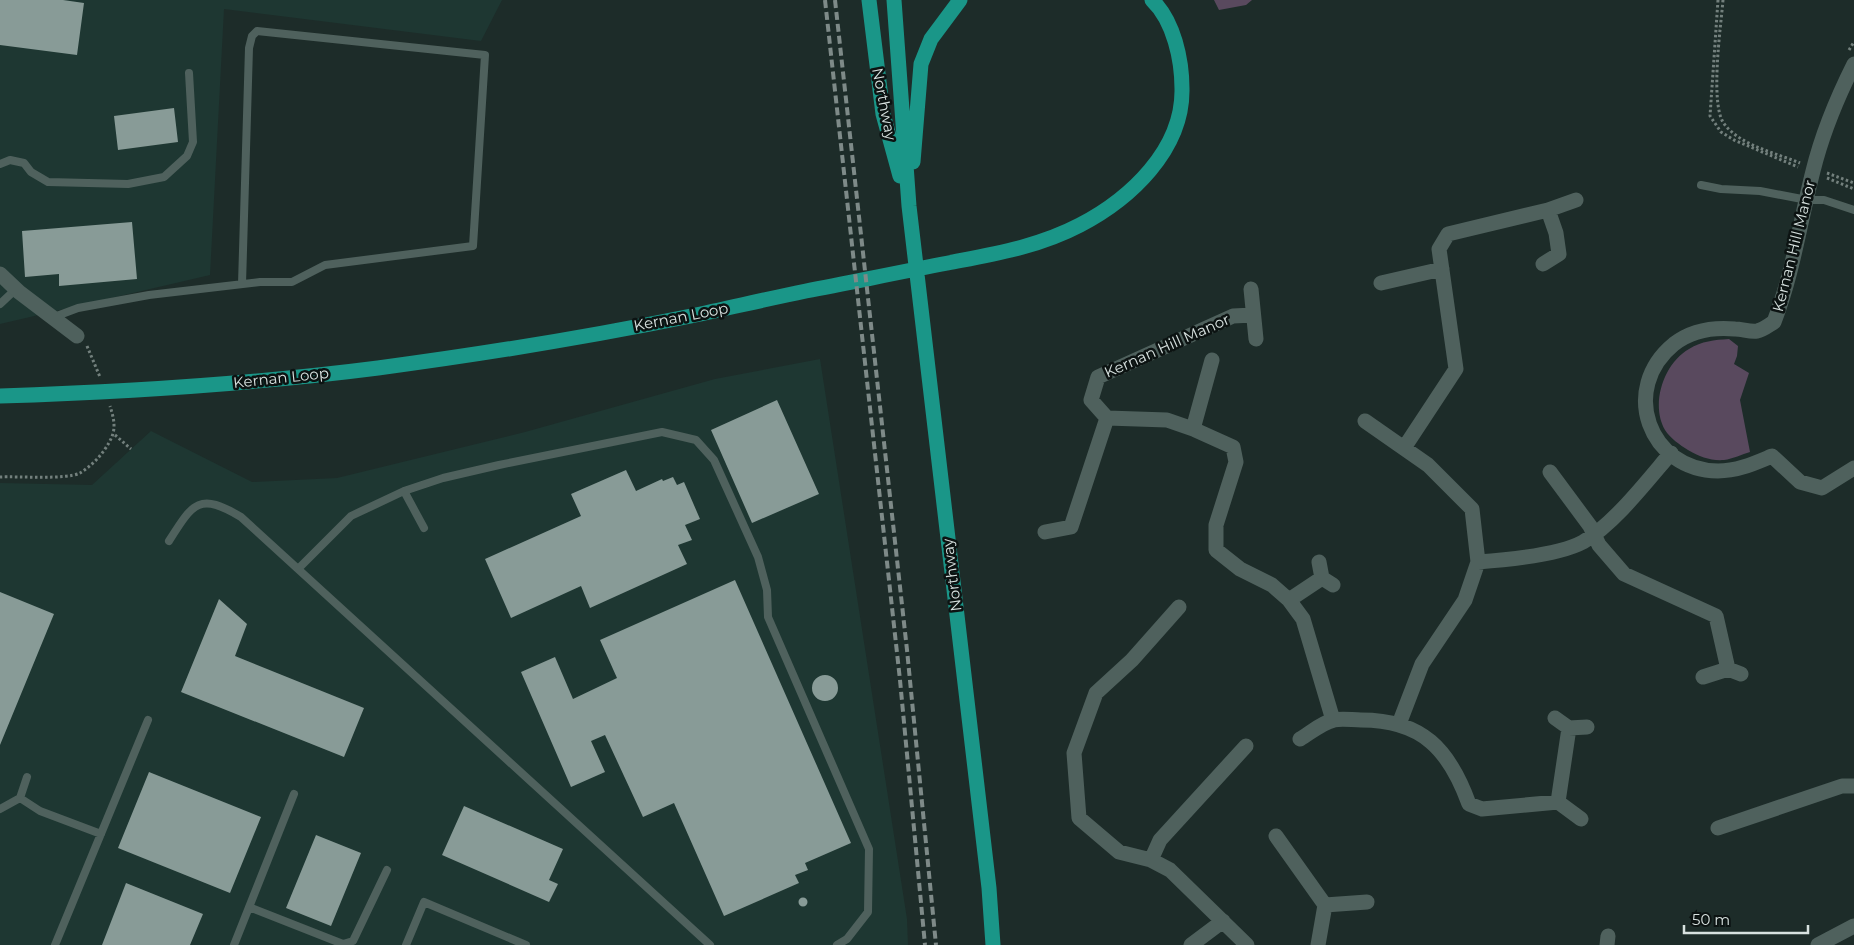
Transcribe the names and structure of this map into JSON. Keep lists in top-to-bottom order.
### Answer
{
  "streets": {
    "highway": ["Northway", "Kernan Loop"],
    "street": ["Kernan Hill Manor"]
  },
  "scale_bar": "50 m"
}
